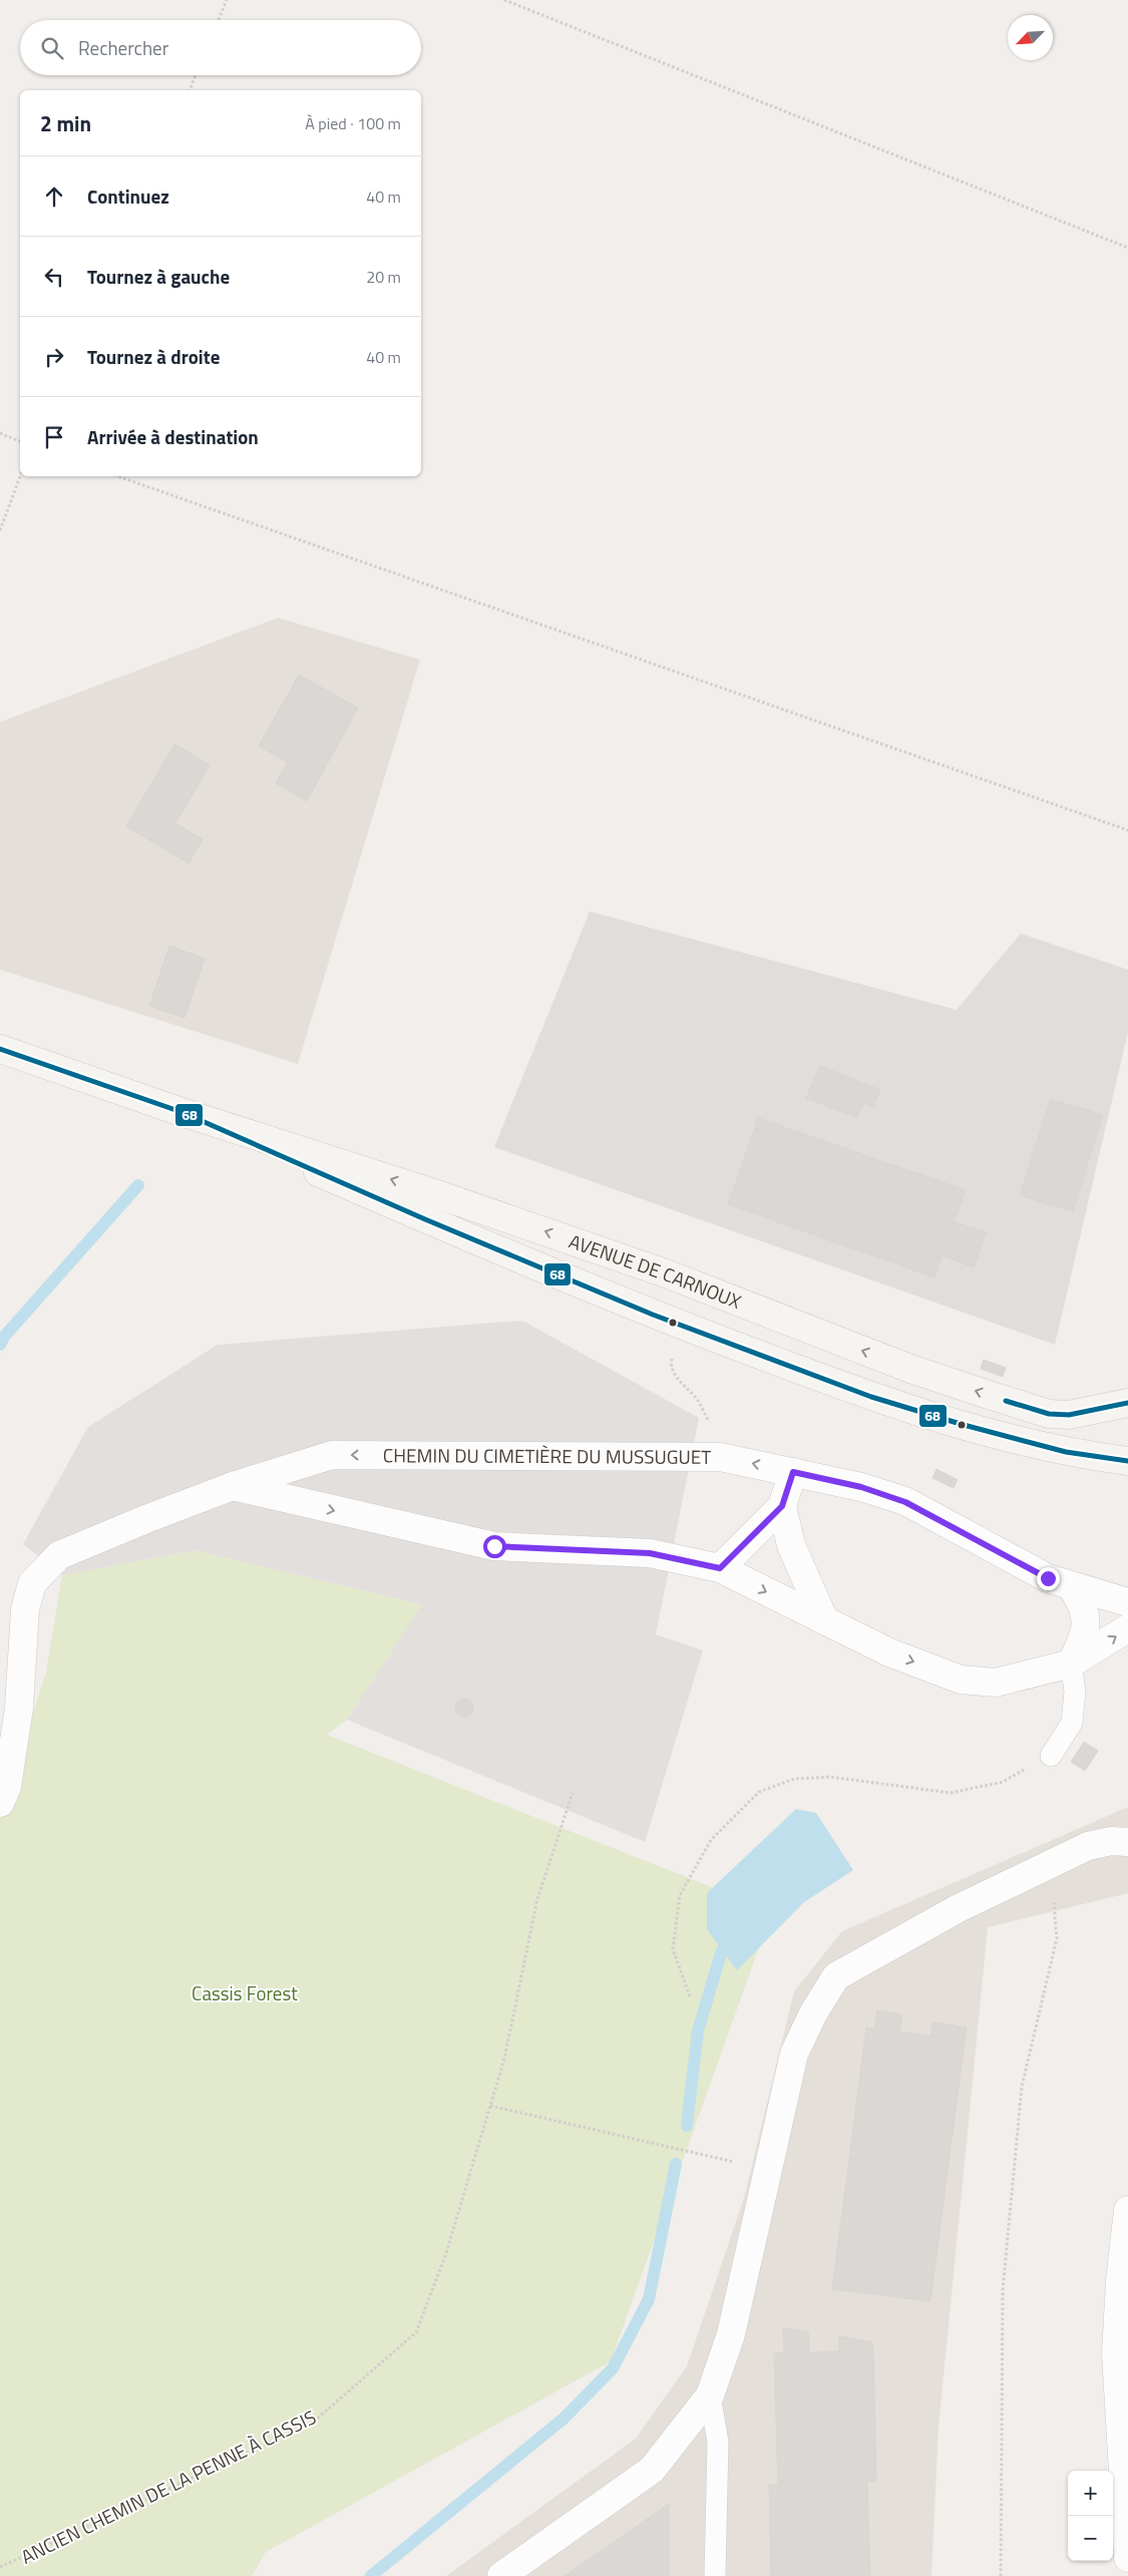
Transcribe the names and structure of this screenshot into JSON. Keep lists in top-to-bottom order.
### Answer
{
  "streets": {
    "main road": ["AVENUE DE CARNOUX"],
    "street": ["CHEMIN DU CIMETIÈRE DU MUSSUGUET"],
    "path": ["ANCIEN CHEMIN DE LA PENNE À CASSIS"]
  },
  "parks": ["Cassis Forest"],
  "lines": ["transit line 68"],
  "north": "bottom left",
  "page": {
    "search": "Rechercher",
    "heading": ["2 min", "À pied · 100 m"],
    "list": [
      ["Continuez", "40 m"],
      ["Tournez à gauche", "20 m"],
      ["Tournez à droite", "40 m"],
      "Arrivée à destination"
    ],
    "map_buttons": ["+", "−"]
  }
}
